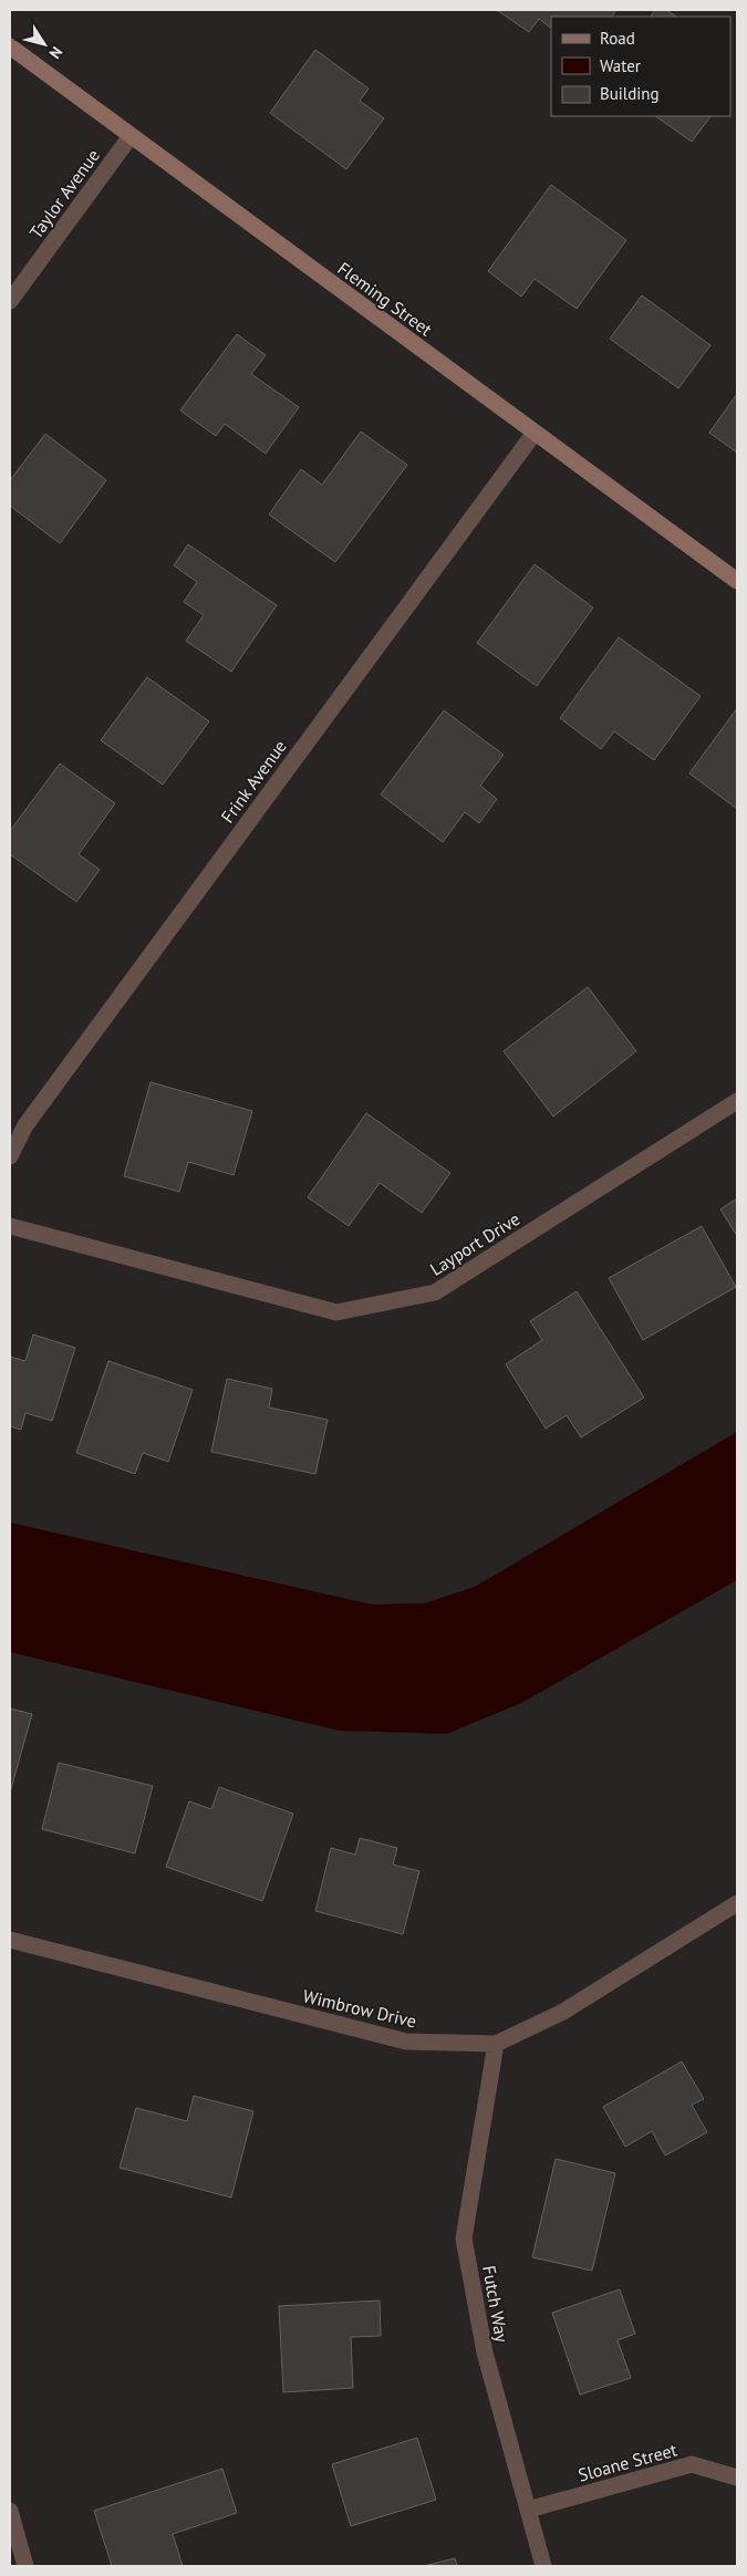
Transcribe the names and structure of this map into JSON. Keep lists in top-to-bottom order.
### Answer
{
  "streets": {
    "street": [
      "Taylor Avenue",
      "Fleming Street",
      "Frink Avenue",
      "Layport Drive",
      "Wimbrow Drive",
      "Futch Way",
      "Sloane Street"
    ]
  },
  "crossings": [
    ["Taylor Avenue", "Fleming Street"],
    ["Fleming Street", "Frink Avenue"],
    ["Wimbrow Drive", "Futch Way"],
    ["Futch Way", "Sloane Street"]
  ],
  "legend": ["Road", "Water", "Building"],
  "north": "bottom right"
}
